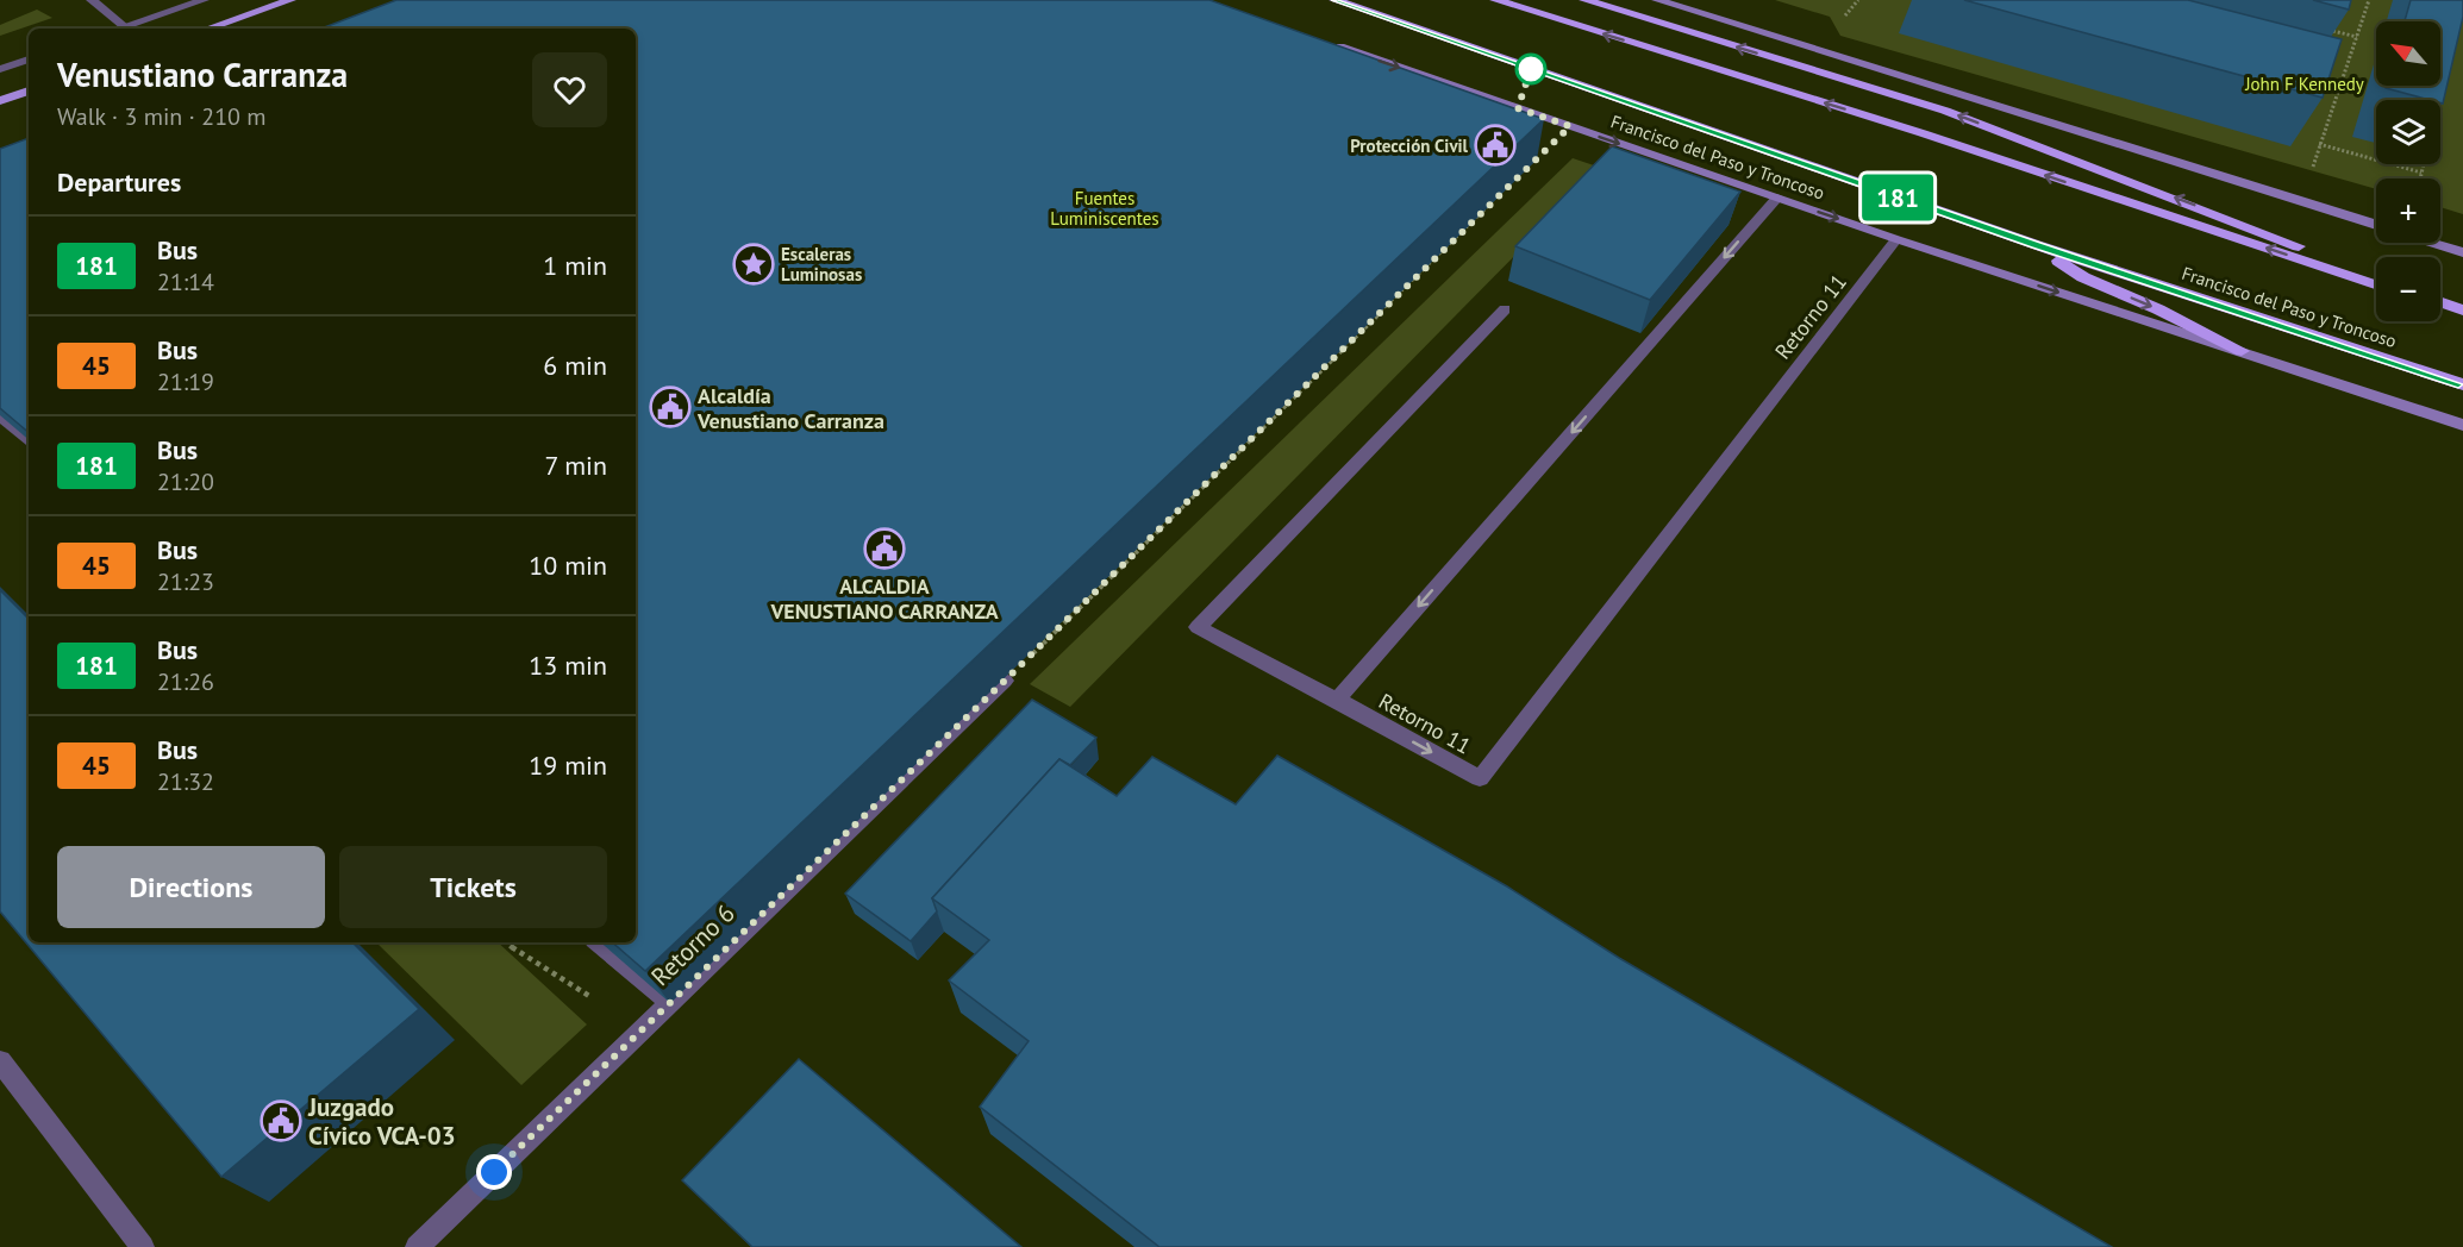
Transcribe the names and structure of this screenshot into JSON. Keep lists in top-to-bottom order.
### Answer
{
  "streets": {
    "highway": ["Francisco del Paso y Troncoso"],
    "street": ["Retorno 11", "Retorno 6"]
  },
  "crossings": [
    ["Francisco del Paso y Troncoso", "Retorno 11"]
  ],
  "parks": ["John F Kennedy", "Fuentes Luminiscentes"],
  "places": {
    "public building": [
      "Protección Civil",
      "Alcaldía Venustiano Carranza",
      "ALCALDIA VENUSTIANO CARRANZA",
      "Juzgado Cívico VCA-03"
    ],
    "place": ["Escaleras Luminosas"]
  },
  "lines": ["bus line 181"],
  "north": "top left",
  "page": {
    "on_map": "181",
    "map_buttons": ["+", "−"],
    "heading": [
      ["Venustiano Carranza", "Walk · 3 min · 210 m"],
      "Departures"
    ],
    "list": [
      {
        "mark": "181",
        "name": "Bus",
        "note": "21:14",
        "value": "1 min"
      },
      {
        "mark": "45",
        "name": "Bus",
        "note": "21:19",
        "value": "6 min"
      },
      {
        "mark": "181",
        "name": "Bus",
        "note": "21:20",
        "value": "7 min"
      },
      {
        "mark": "45",
        "name": "Bus",
        "note": "21:23",
        "value": "10 min"
      },
      {
        "mark": "181",
        "name": "Bus",
        "note": "21:26",
        "value": "13 min"
      },
      {
        "mark": "45",
        "name": "Bus",
        "note": "21:32",
        "value": "19 min"
      }
    ],
    "buttons": ["Directions", "Tickets"]
  }
}
